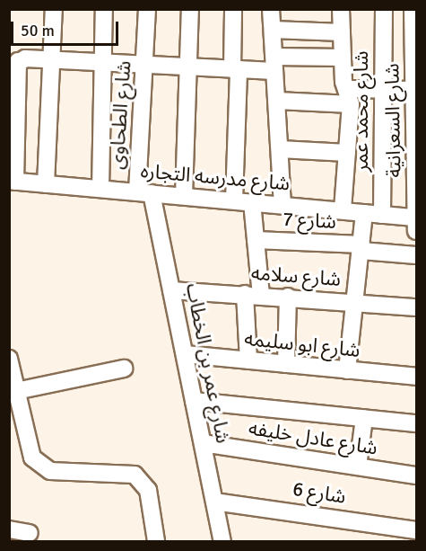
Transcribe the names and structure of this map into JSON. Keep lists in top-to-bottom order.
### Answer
{
  "streets": {
    "street": [
      "شارع محمد عمر",
      "شارع الطحاوى",
      "شارع السعرانية",
      "شارع مدرسه التجاره",
      "شارع 7",
      "شارع سلامه",
      "شارع ابو سليمه",
      "شارع عمر بن الخطاب",
      "شارع عادل خليفه",
      "شارع 6"
    ]
  },
  "crossings": [
    ["شارع محمد عمر", "شارع مدرسه التجاره"],
    ["شارع الطحاوى", "شارع مدرسه التجاره"],
    ["شارع الطحاوى", "شارع عمر بن الخطاب"],
    ["شارع السعرانية", "شارع مدرسه التجاره"],
    ["شارع مدرسه التجاره", "شارع عمر بن الخطاب"],
    ["شارع سلامه", "شارع عمر بن الخطاب"],
    ["شارع ابو سليمه", "شارع عمر بن الخطاب"],
    ["شارع عمر بن الخطاب", "شارع عادل خليفه"],
    ["شارع عمر بن الخطاب", "شارع 6"]
  ],
  "scale_bar": "50 m"
}
